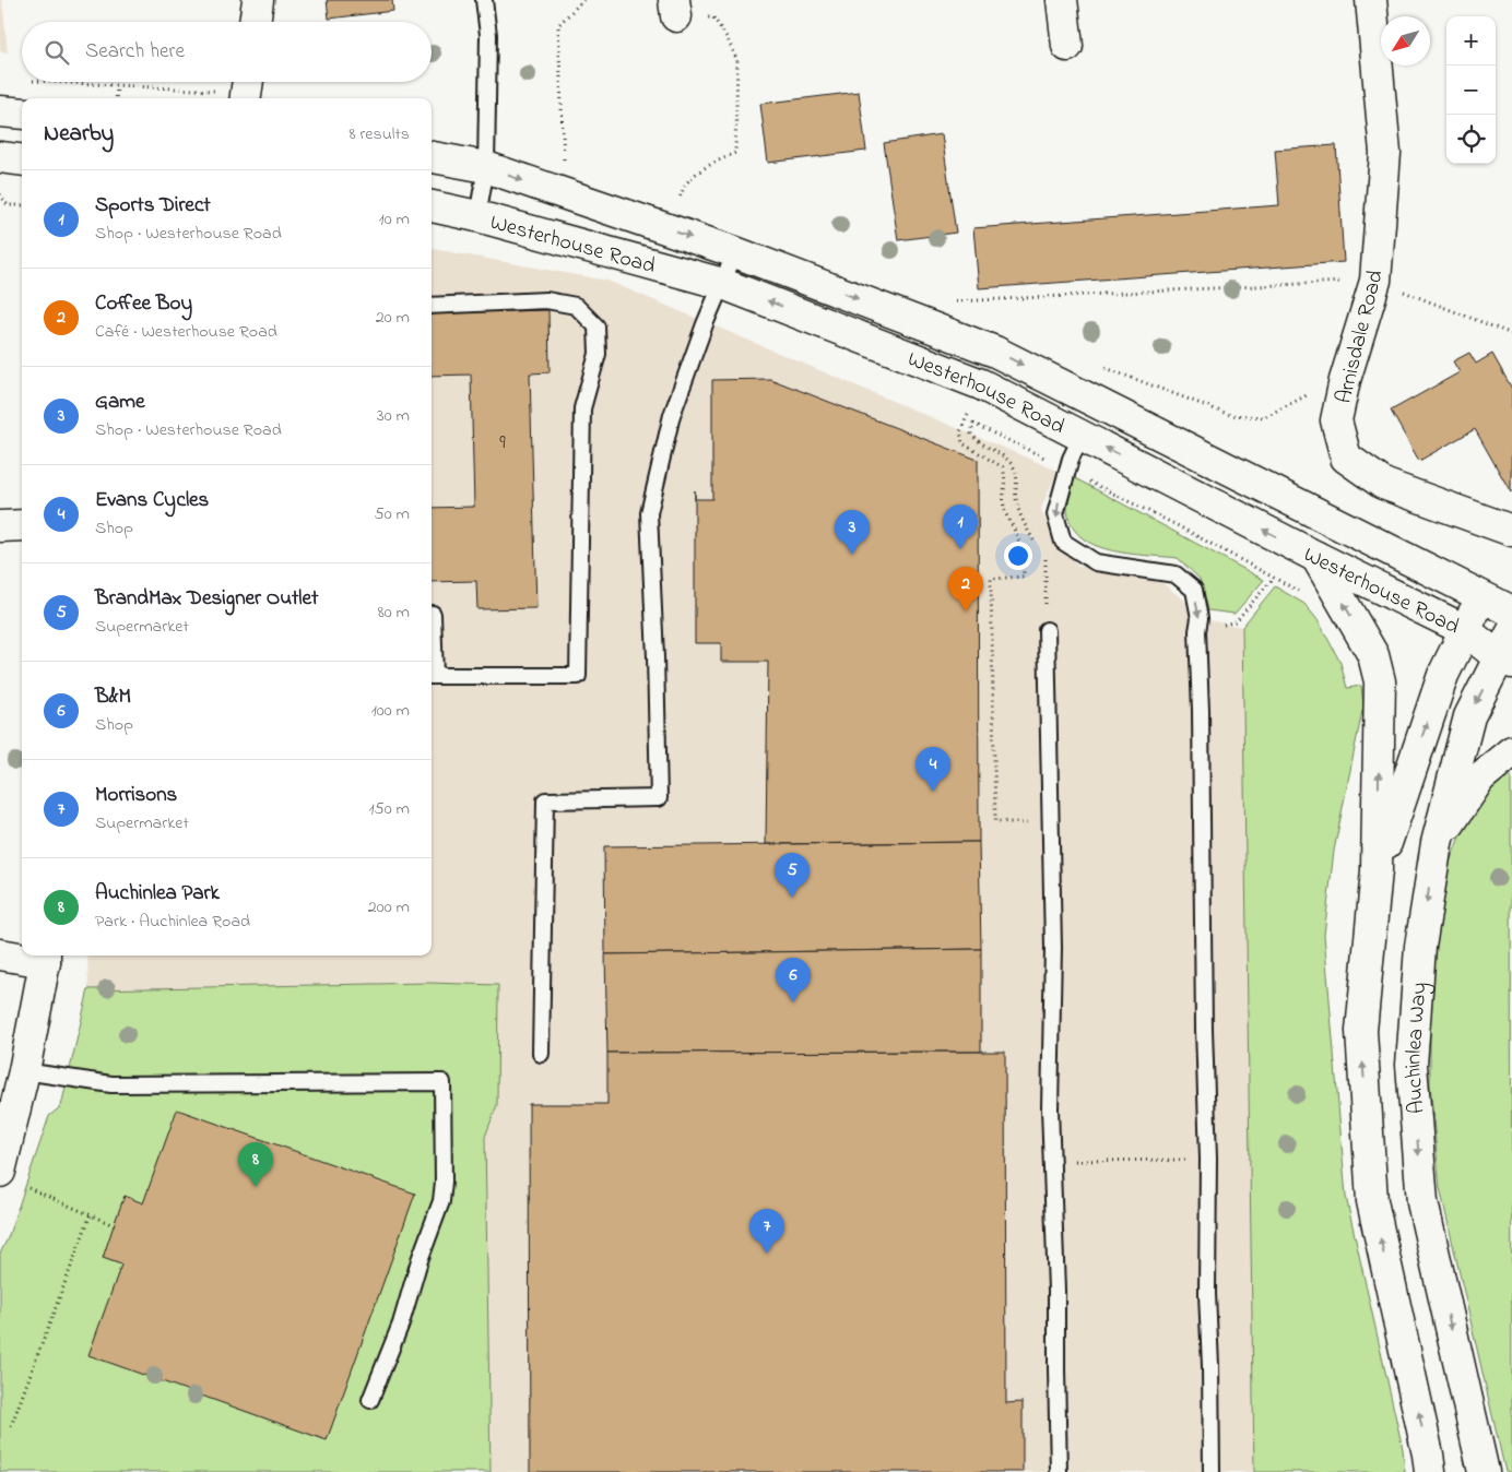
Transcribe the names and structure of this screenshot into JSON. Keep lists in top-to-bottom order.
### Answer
{
  "streets": {
    "street": ["Westerhouse Road", "Arnisdale Road", "Auchinlea Way"]
  },
  "crossings": [
    ["Westerhouse Road", "Auchinlea Way"]
  ],
  "house_numbers": ["9"],
  "north": "bottom left",
  "page": {
    "map_buttons": ["+", "−"],
    "search": "Search here",
    "heading": ["Nearby", "8 results"],
    "list": [
      {
        "mark": "1",
        "name": "Sports Direct",
        "note": "Shop · Westerhouse Road",
        "value": "10 m"
      },
      {
        "mark": "2",
        "name": "Coffee Boy",
        "note": "Café · Westerhouse Road",
        "value": "20 m"
      },
      {
        "mark": "3",
        "name": "Game",
        "note": "Shop · Westerhouse Road",
        "value": "30 m"
      },
      {
        "mark": "4",
        "name": "Evans Cycles",
        "note": "Shop",
        "value": "50 m"
      },
      {
        "mark": "5",
        "name": "BrandMax Designer Outlet",
        "note": "Supermarket",
        "value": "80 m"
      },
      {
        "mark": "6",
        "name": "B&M",
        "note": "Shop",
        "value": "100 m"
      },
      {
        "mark": "7",
        "name": "Morrisons",
        "note": "Supermarket",
        "value": "150 m"
      },
      {
        "mark": "8",
        "name": "Auchinlea Park",
        "note": "Park · Auchinlea Road",
        "value": "200 m"
      }
    ],
    "pins": [
      "1",
      "3",
      "2",
      "4",
      "5",
      "6",
      "8",
      "7"
    ]
  }
}
